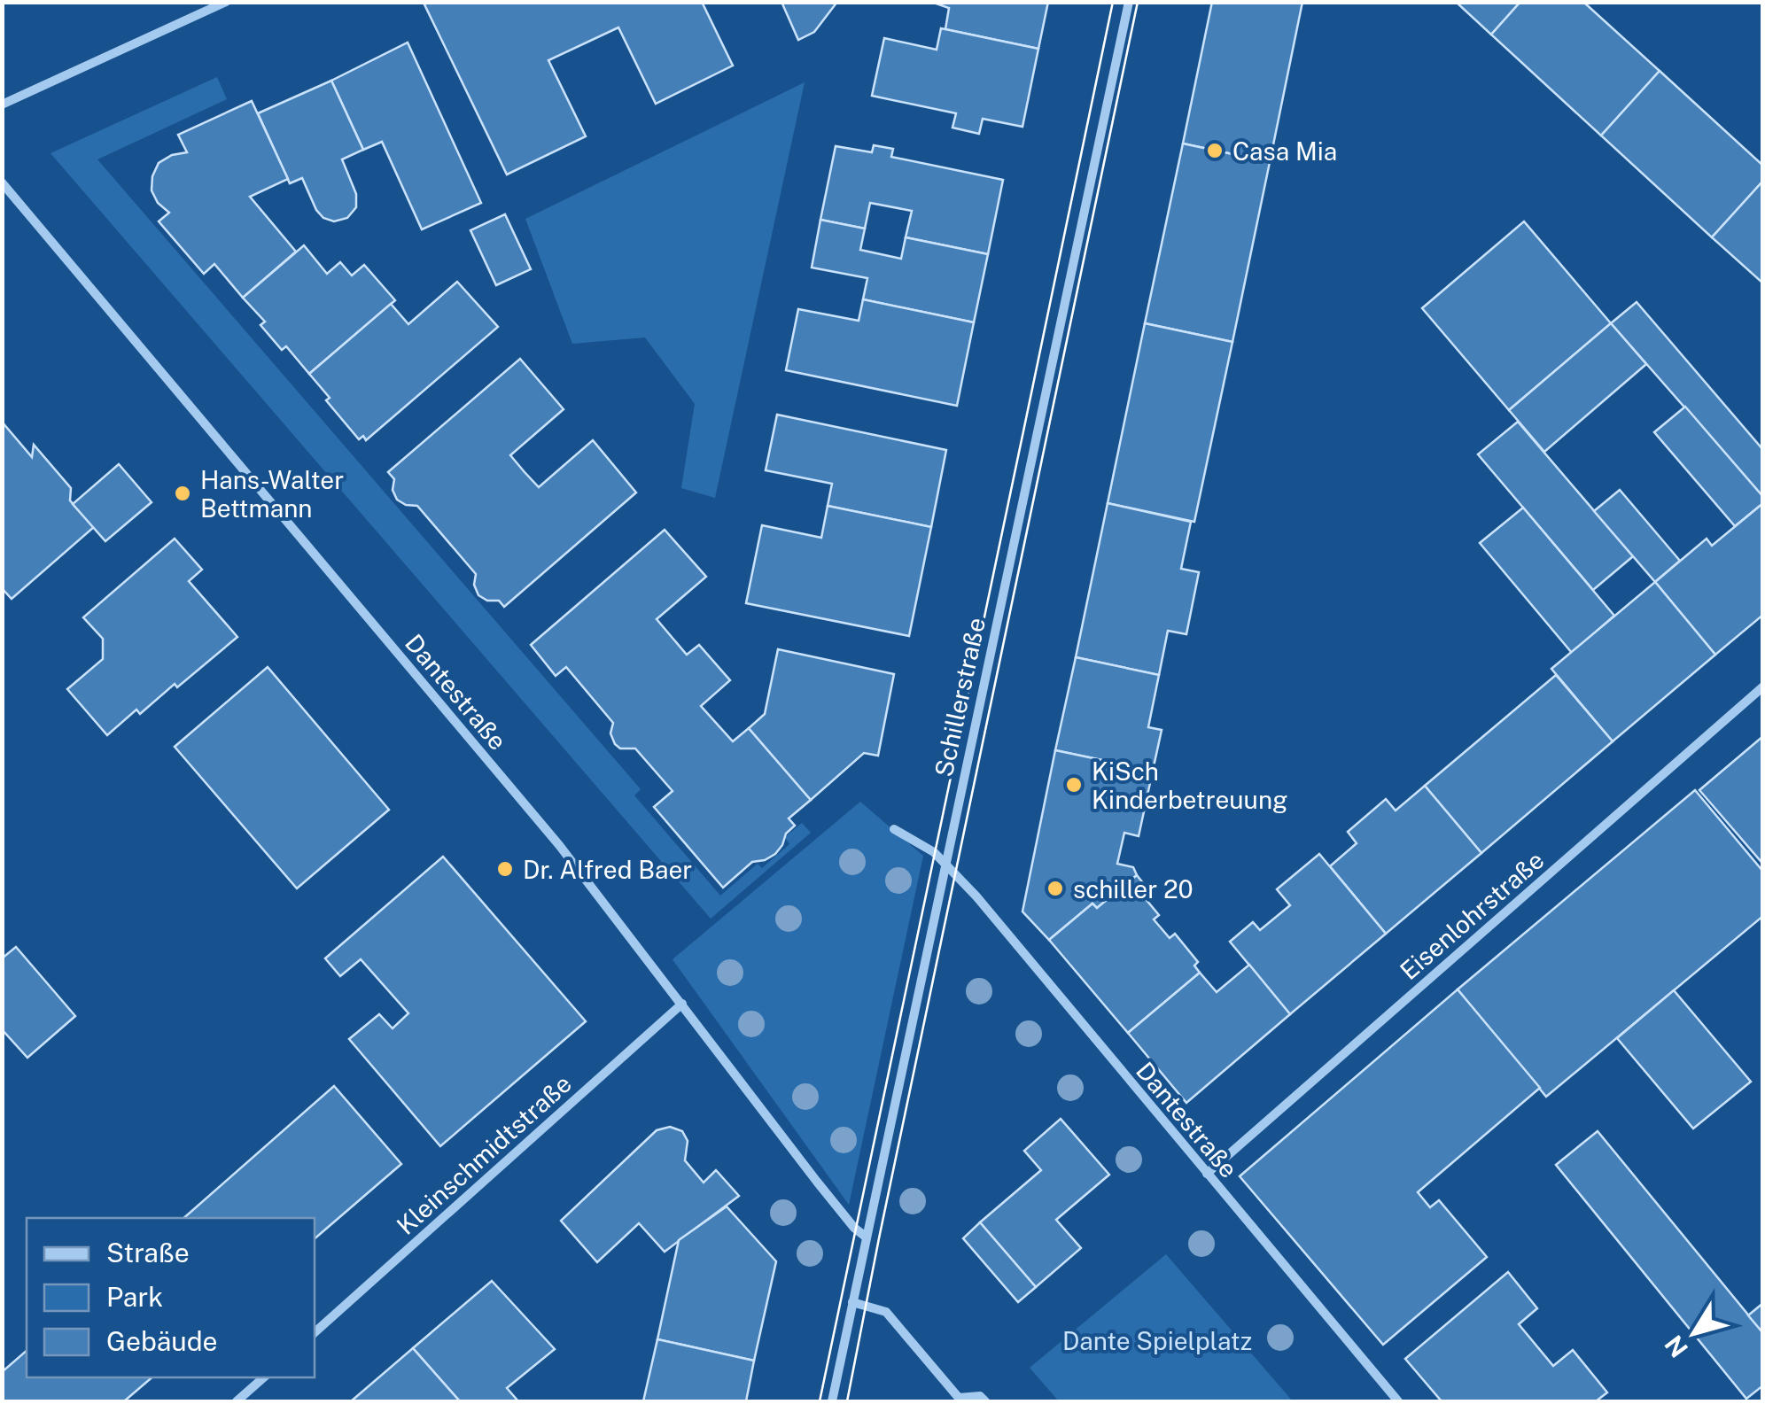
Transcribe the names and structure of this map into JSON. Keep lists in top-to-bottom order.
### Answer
{
  "streets": {
    "street": [
      "Dantestraße",
      "Schillerstraße",
      "Eisenlohrstraße",
      "Kleinschmidtstraße"
    ]
  },
  "crossings": [
    ["Dantestraße", "Schillerstraße"],
    ["Dantestraße", "Eisenlohrstraße"],
    ["Dantestraße", "Kleinschmidtstraße"]
  ],
  "parks": ["Dante Spielplatz"],
  "places": [
    "Casa Mia",
    "Hans-Walter Bettmann",
    "KiSch Kinderbetreuung",
    "Dr. Alfred Baer",
    "schiller 20"
  ],
  "legend": ["Straße", "Park", "Gebäude"],
  "north": "bottom left"
}
